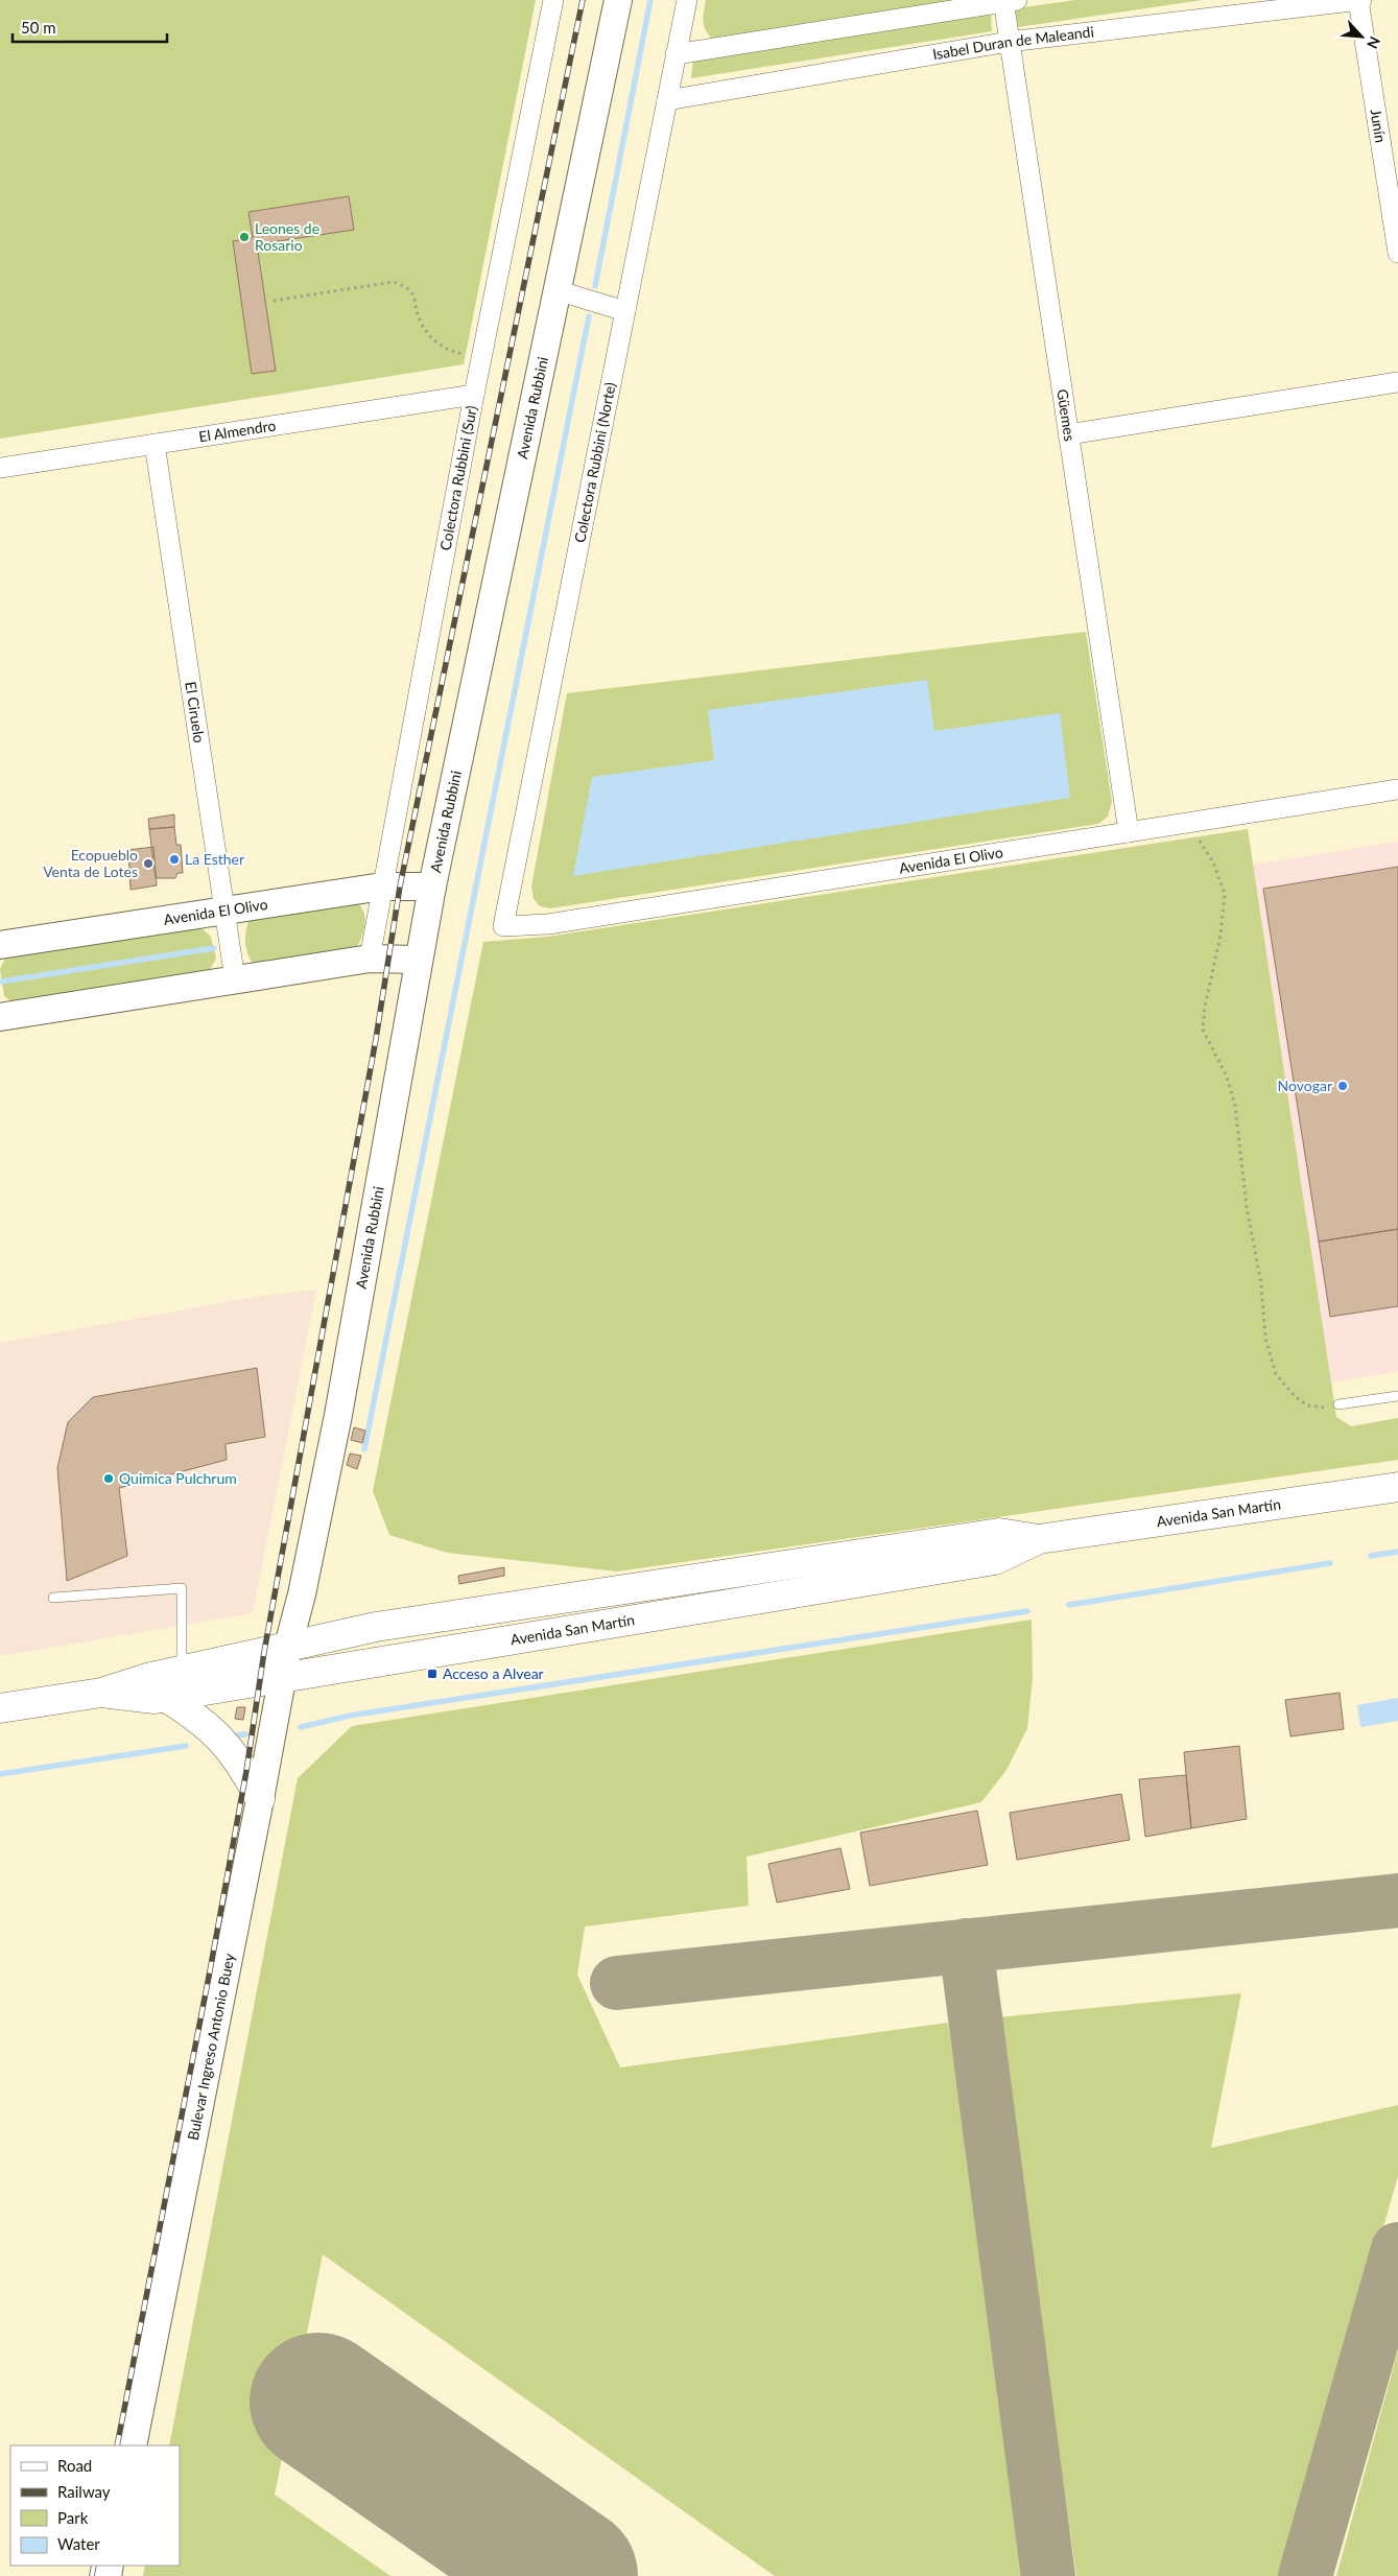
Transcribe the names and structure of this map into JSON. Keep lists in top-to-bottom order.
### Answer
{
  "streets": {
    "main road": ["Avenida San Martín"],
    "street": [
      "Isabel Duran de Maleandi",
      "Junín",
      "Avenida Rubbini",
      "Güemes",
      "El Almendro",
      "Colectora Rubbini (Norte)",
      "Colectora Rubbini (Sur)",
      "El Ciruelo",
      "Avenida El Olivo",
      "Bulevar Ingreso Antonio Buey"
    ]
  },
  "crossings": [
    ["Isabel Duran de Maleandi", "Junín"],
    ["Isabel Duran de Maleandi", "Güemes"],
    ["Isabel Duran de Maleandi", "Colectora Rubbini (Norte)"],
    ["Avenida Rubbini", "Avenida El Olivo"],
    ["Avenida Rubbini", "Avenida San Martín"],
    ["Avenida Rubbini", "Bulevar Ingreso Antonio Buey"],
    ["Güemes", "Avenida El Olivo"],
    ["El Almendro", "Colectora Rubbini (Sur)"],
    ["El Almendro", "El Ciruelo"],
    ["Colectora Rubbini (Norte)", "Avenida El Olivo"],
    ["Colectora Rubbini (Sur)", "Avenida El Olivo"],
    ["El Ciruelo", "Avenida El Olivo"],
    ["Avenida San Martín", "Bulevar Ingreso Antonio Buey"]
  ],
  "places": {
    "other": [
      "Leones de Rosario",
      "La Esther",
      "Ecopueblo Venta de Lotes",
      "Novogar",
      "Quimica Pulchrum"
    ],
    "transit": ["Acceso a Alvear"]
  },
  "legend": [
    "Road",
    "Railway",
    "Park",
    "Water"
  ],
  "scale_bar": "50 m",
  "north": "bottom right"
}
